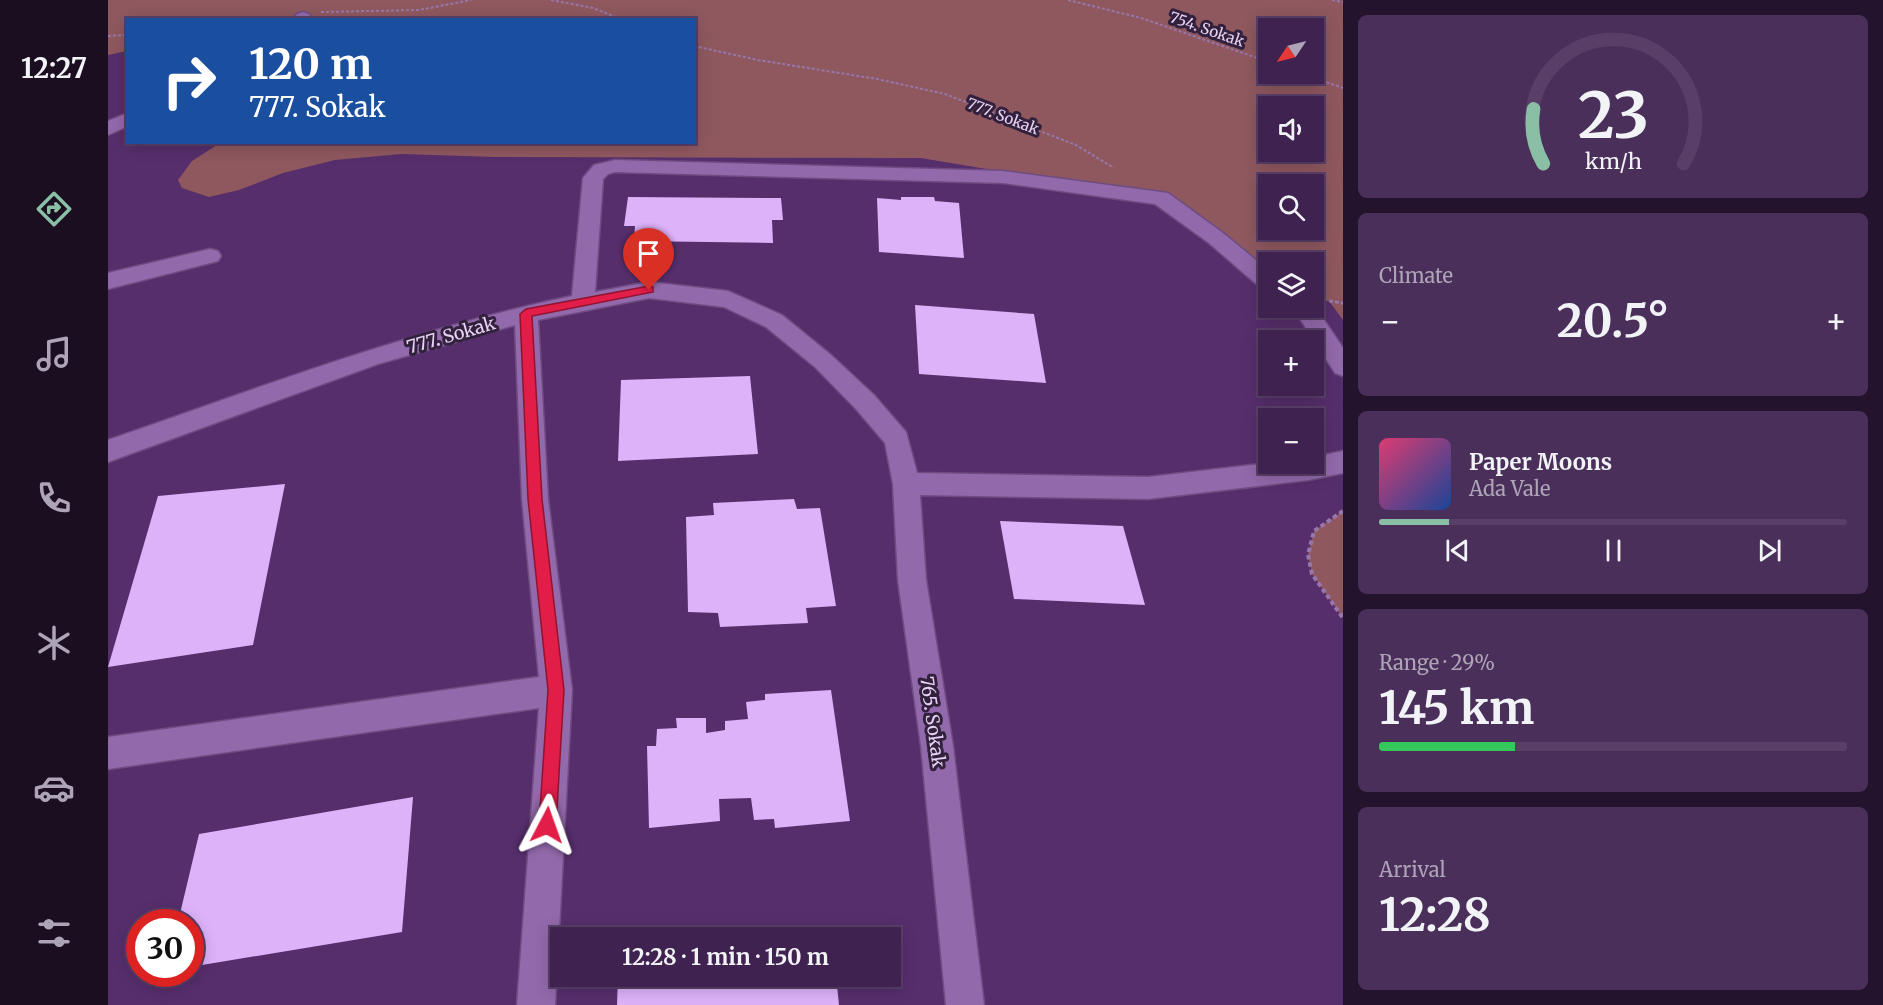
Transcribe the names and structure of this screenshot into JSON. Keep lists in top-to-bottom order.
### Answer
{
  "streets": {
    "street": ["777. Sokak", "765. Sokak"],
    "path": ["754. Sokak"]
  },
  "crossings": [
    ["777. Sokak", "765. Sokak"]
  ],
  "north": "bottom left",
  "page": {
    "tabs": "12:27",
    "map_buttons": ["+", "−"],
    "turn": ["120 m", "777. Sokak"],
    "tile": [
      "Climate",
      ["Range · 29%", "145 km"],
      ["Arrival", "12:28"]
    ],
    "heat": ["−", "20.5°", "+"],
    "song": ["Paper Moons", "Ada Vale"],
    "limit": "30",
    "trip": "12:28 · 1 min · 150 m",
    "gauge": ["23", "km/h"]
  }
}
